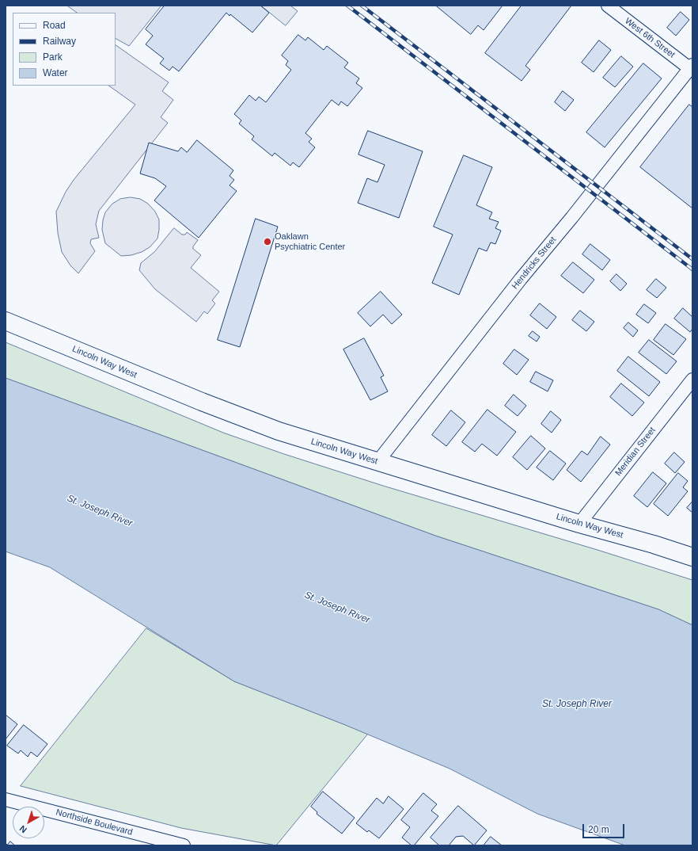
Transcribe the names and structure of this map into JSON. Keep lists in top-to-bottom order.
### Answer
{
  "streets": {
    "main road": ["Lincoln Way West"],
    "street": [
      "West 6th Street",
      "Hendricks Street",
      "Meridian Street",
      "Northside Boulevard"
    ]
  },
  "crossings": [
    ["West 6th Street", "Hendricks Street"],
    ["Hendricks Street", "Lincoln Way West"],
    ["Lincoln Way West", "Meridian Street"]
  ],
  "water": ["St. Joseph River"],
  "places": ["Oaklawn Psychiatric Center"],
  "legend": [
    "Road",
    "Railway",
    "Park",
    "Water"
  ],
  "scale_bar": "20 m",
  "north": "bottom left"
}
